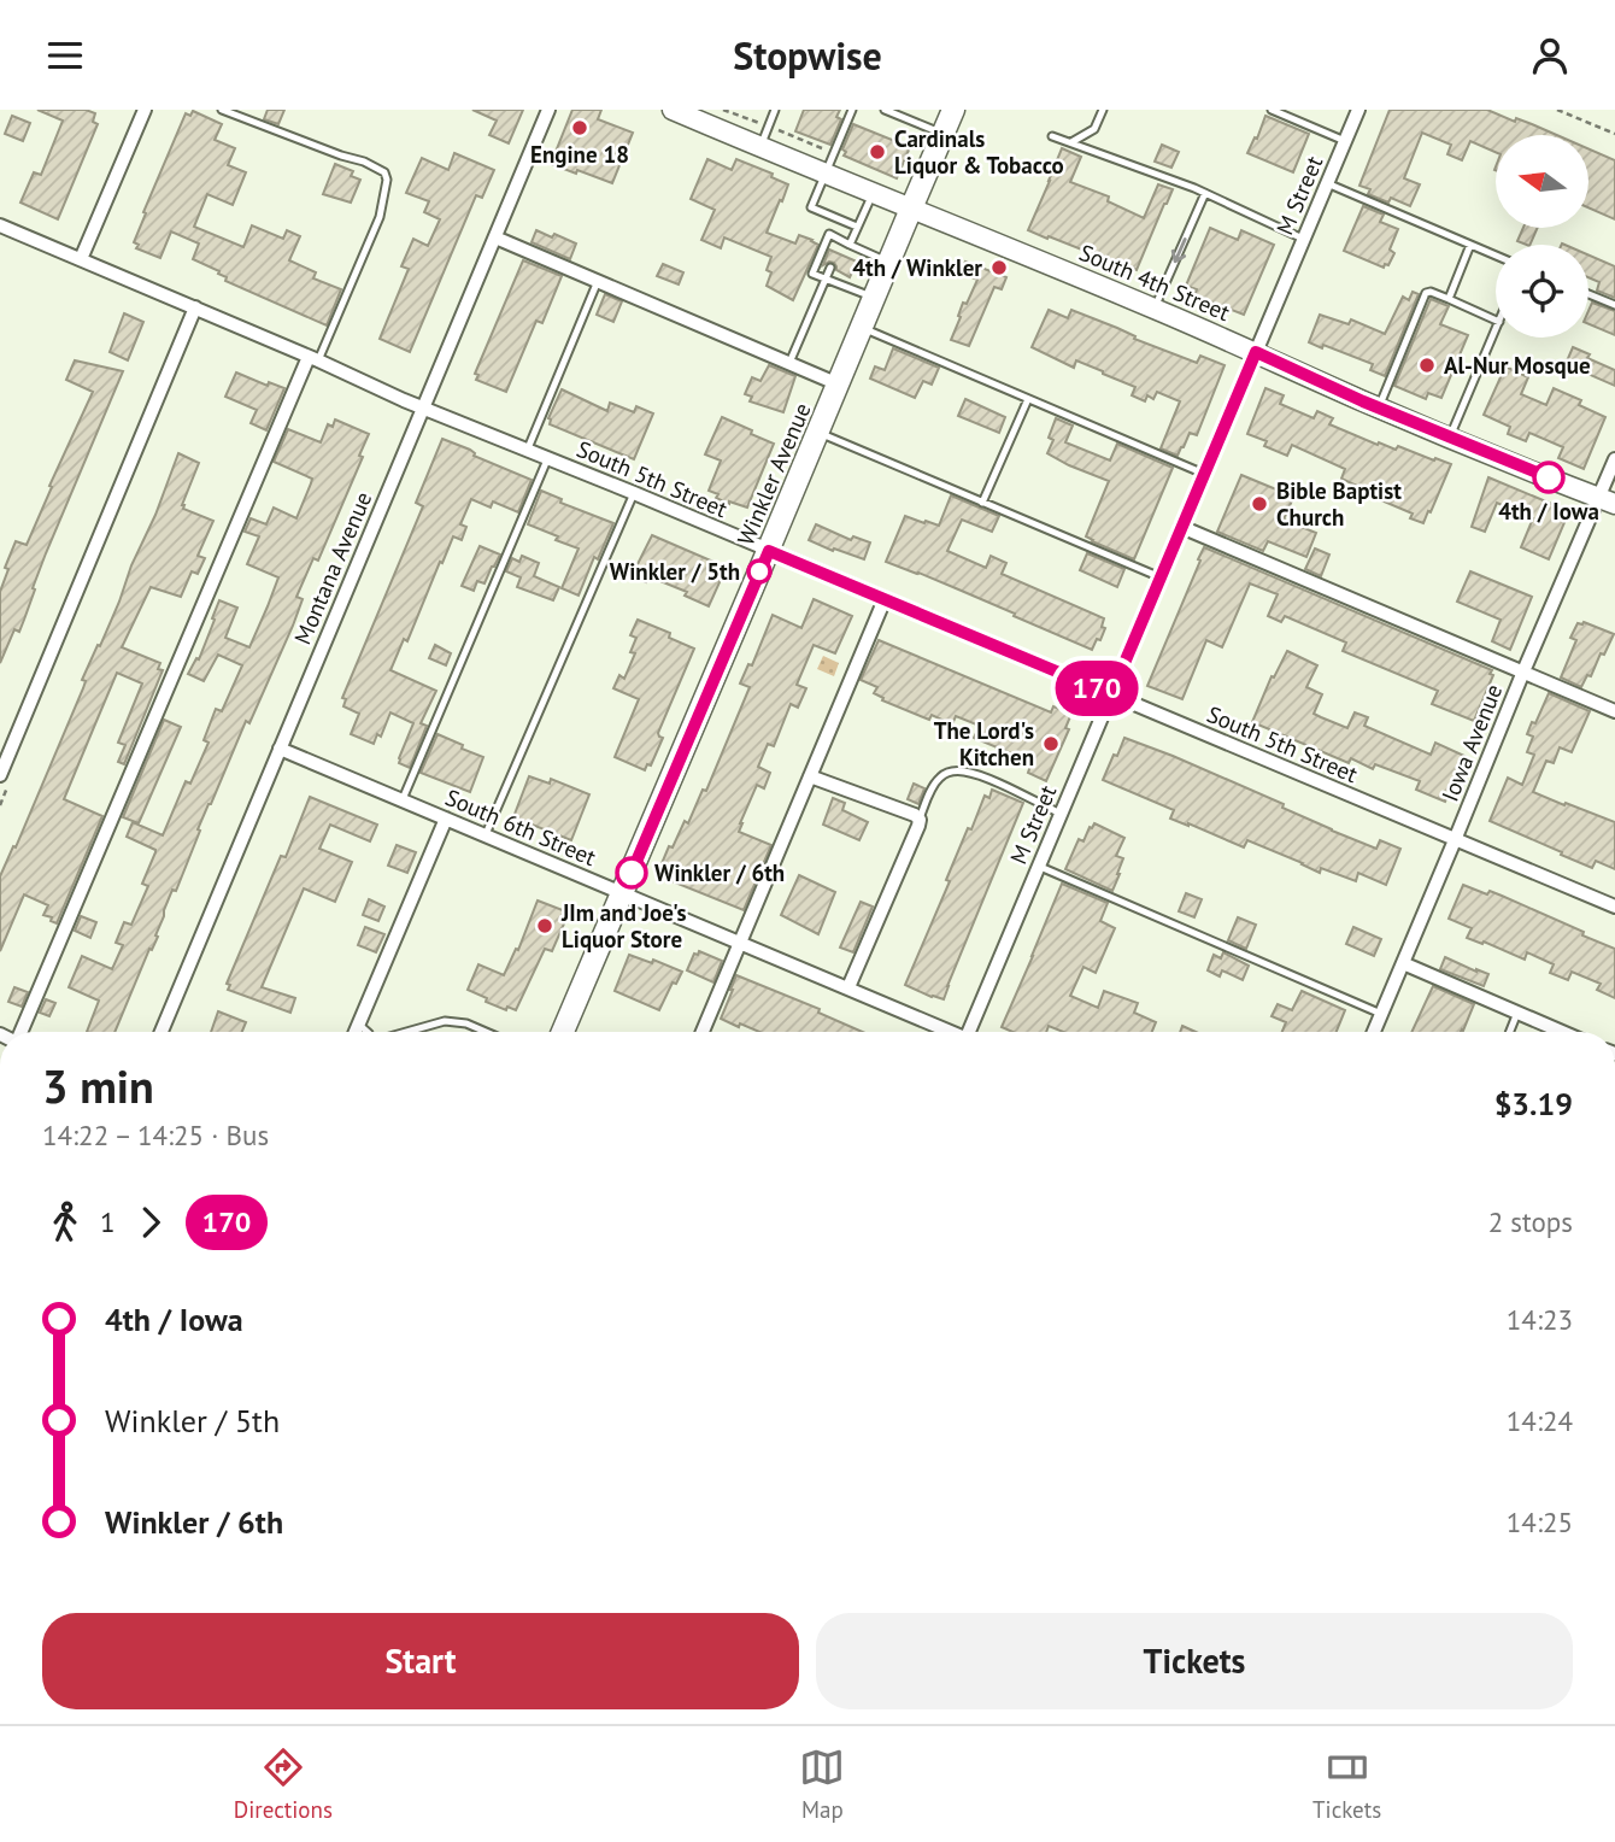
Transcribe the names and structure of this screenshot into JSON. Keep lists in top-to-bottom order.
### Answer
{
  "streets": {
    "main road": ["South 4th Street", "Winkler Avenue"],
    "street": [
      "M Street",
      "South 5th Street",
      "Montana Avenue",
      "Iowa Avenue",
      "South 6th Street"
    ]
  },
  "crossings": [
    ["M Street", "South 4th Street"],
    ["M Street", "South 5th Street"],
    ["South 4th Street", "Winkler Avenue"],
    ["South 4th Street", "Iowa Avenue"],
    ["Winkler Avenue", "South 5th Street"],
    ["Winkler Avenue", "South 6th Street"],
    ["South 5th Street", "Montana Avenue"],
    ["South 5th Street", "Iowa Avenue"],
    ["Montana Avenue", "South 6th Street"]
  ],
  "places": [
    "Engine 18",
    "Cardinals Liquor & Tobacco",
    "4th / Winkler",
    "Al-Nur Mosque",
    "4th / Iowa",
    "Bible Baptist Church",
    "Winkler / 5th",
    "The Lord's Kitchen",
    "Winkler / 6th",
    "JIm and Joe's Liquor Store"
  ],
  "lines": ["bus line 170"],
  "north": "left",
  "page": {
    "header": "Stopwise",
    "on_map": "170",
    "heading": ["3 min", "14:22 – 14:25 · Bus", "$3.19"],
    "legs": ["1", "170", "2 stops"],
    "list": [
      {
        "name": "4th / Iowa",
        "value": "14:23"
      },
      {
        "name": "Winkler / 5th",
        "value": "14:24"
      },
      {
        "name": "Winkler / 6th",
        "value": "14:25"
      }
    ],
    "buttons": ["Start", "Tickets"],
    "tabs": ["Directions", "Map", "Tickets"]
  }
}
